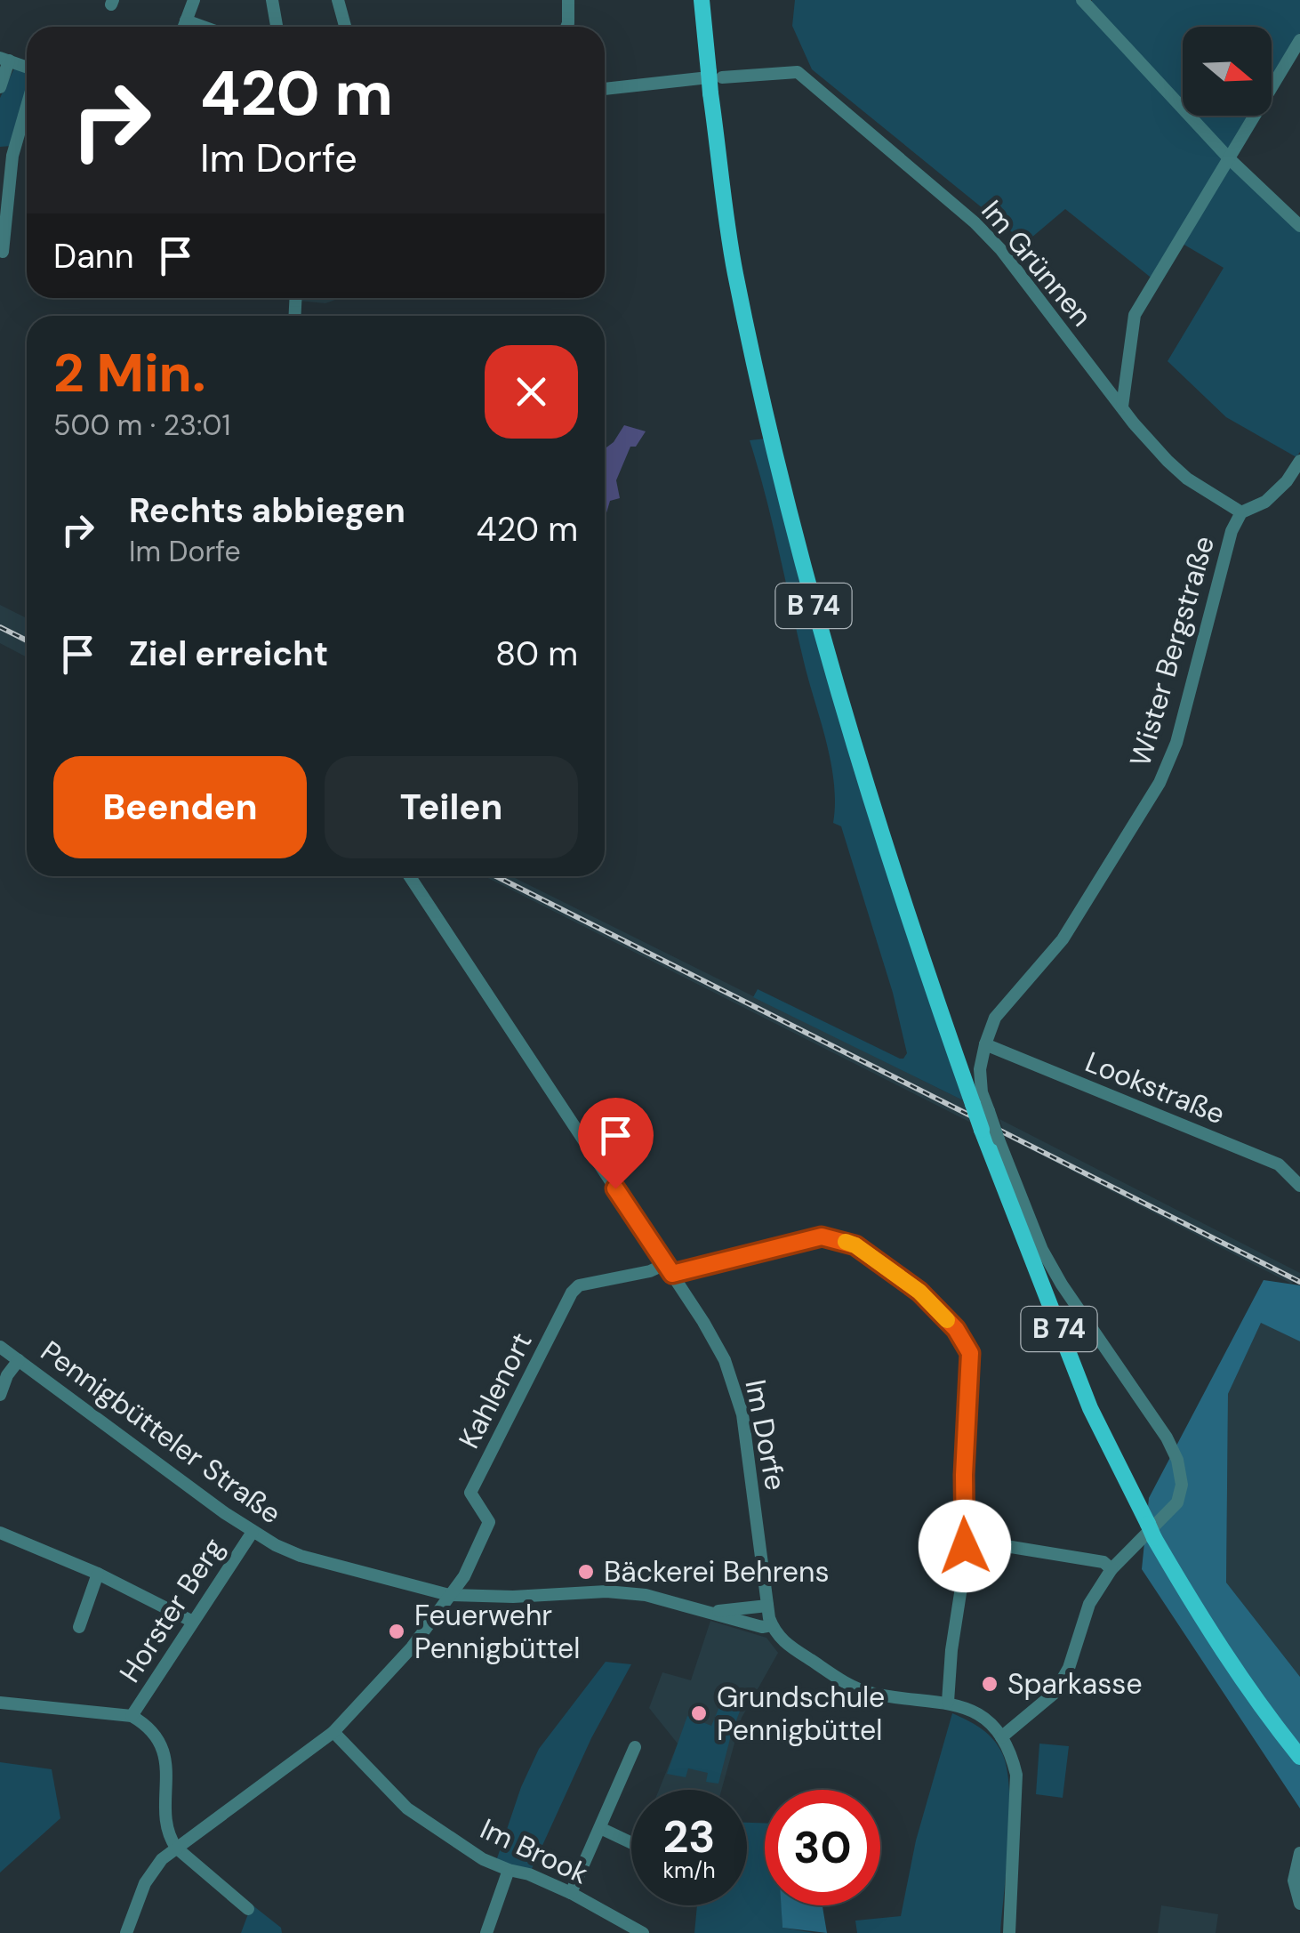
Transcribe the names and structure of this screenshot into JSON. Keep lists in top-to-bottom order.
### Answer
{
  "streets": {
    "main road": ["B 74"],
    "street": [
      "Im Grünnen",
      "Wister Bergstraße",
      "Lookstraße",
      "Kahlenort",
      "Pennigbütteler Straße",
      "Im Dorfe",
      "Horster Berg",
      "Im Brook"
    ]
  },
  "crossings": [
    ["Im Grünnen", "B 74"],
    ["Im Grünnen", "Wister Bergstraße"],
    ["Wister Bergstraße", "Lookstraße"],
    ["Kahlenort", "Pennigbütteler Straße"],
    ["Kahlenort", "Im Dorfe"],
    ["Pennigbütteler Straße", "Im Dorfe"],
    ["Pennigbütteler Straße", "Horster Berg"]
  ],
  "places": [
    "Bäckerei Behrens",
    "Feuerwehr Pennigbüttel",
    "Sparkasse",
    "Grundschule Pennigbüttel"
  ],
  "north": "right",
  "page": {
    "turn": ["420 m", "Im Dorfe"],
    "then": "Dann",
    "heading": ["2 Min.", "500 m · 23:01"],
    "list": [
      {
        "name": "Rechts abbiegen",
        "note": "Im Dorfe",
        "value": "420 m"
      },
      {
        "name": "Ziel erreicht",
        "value": "80 m"
      }
    ],
    "buttons": ["Beenden", "Teilen"],
    "speed": "23 km/h",
    "limit": "30"
  }
}
